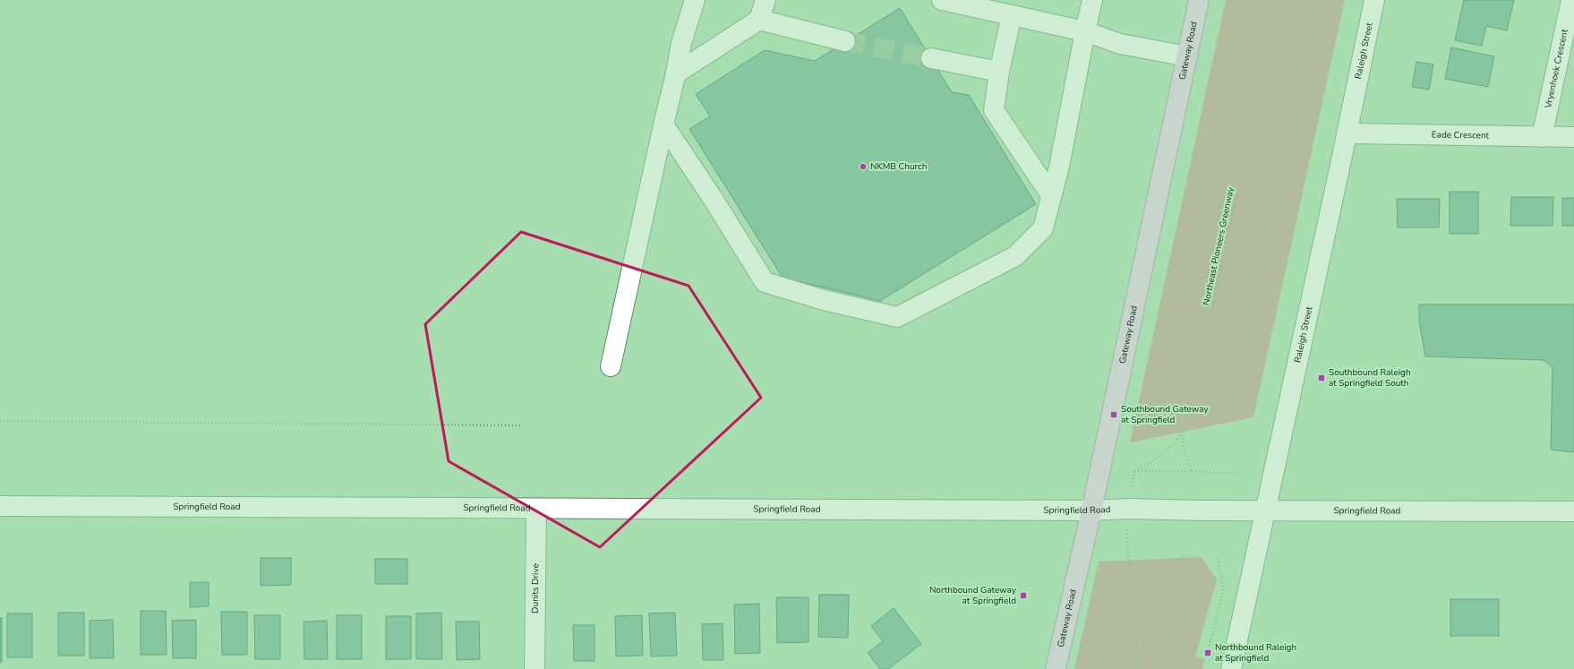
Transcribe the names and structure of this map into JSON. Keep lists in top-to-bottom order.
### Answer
{
  "streets": {
    "main road": ["Gateway Road"],
    "street": [
      "Raleigh Street",
      "Vryenhoek Crescent",
      "Eade Crescent",
      "Springfield Road",
      "Dunits Drive"
    ],
    "path": ["Northeast Pioneers Greenway"]
  },
  "crossings": [
    ["Gateway Road", "Springfield Road"],
    ["Raleigh Street", "Eade Crescent"],
    ["Raleigh Street", "Springfield Road"],
    ["Vryenhoek Crescent", "Eade Crescent"],
    ["Springfield Road", "Dunits Drive"]
  ],
  "places": {
    "other": ["NKMB Church"],
    "transit": [
      "Southbound Raleigh at Springfield South",
      "Southbound Gateway at Springfield",
      "Northbound Gateway at Springfield",
      "Northbound Raleigh at Springfield"
    ]
  }
}
